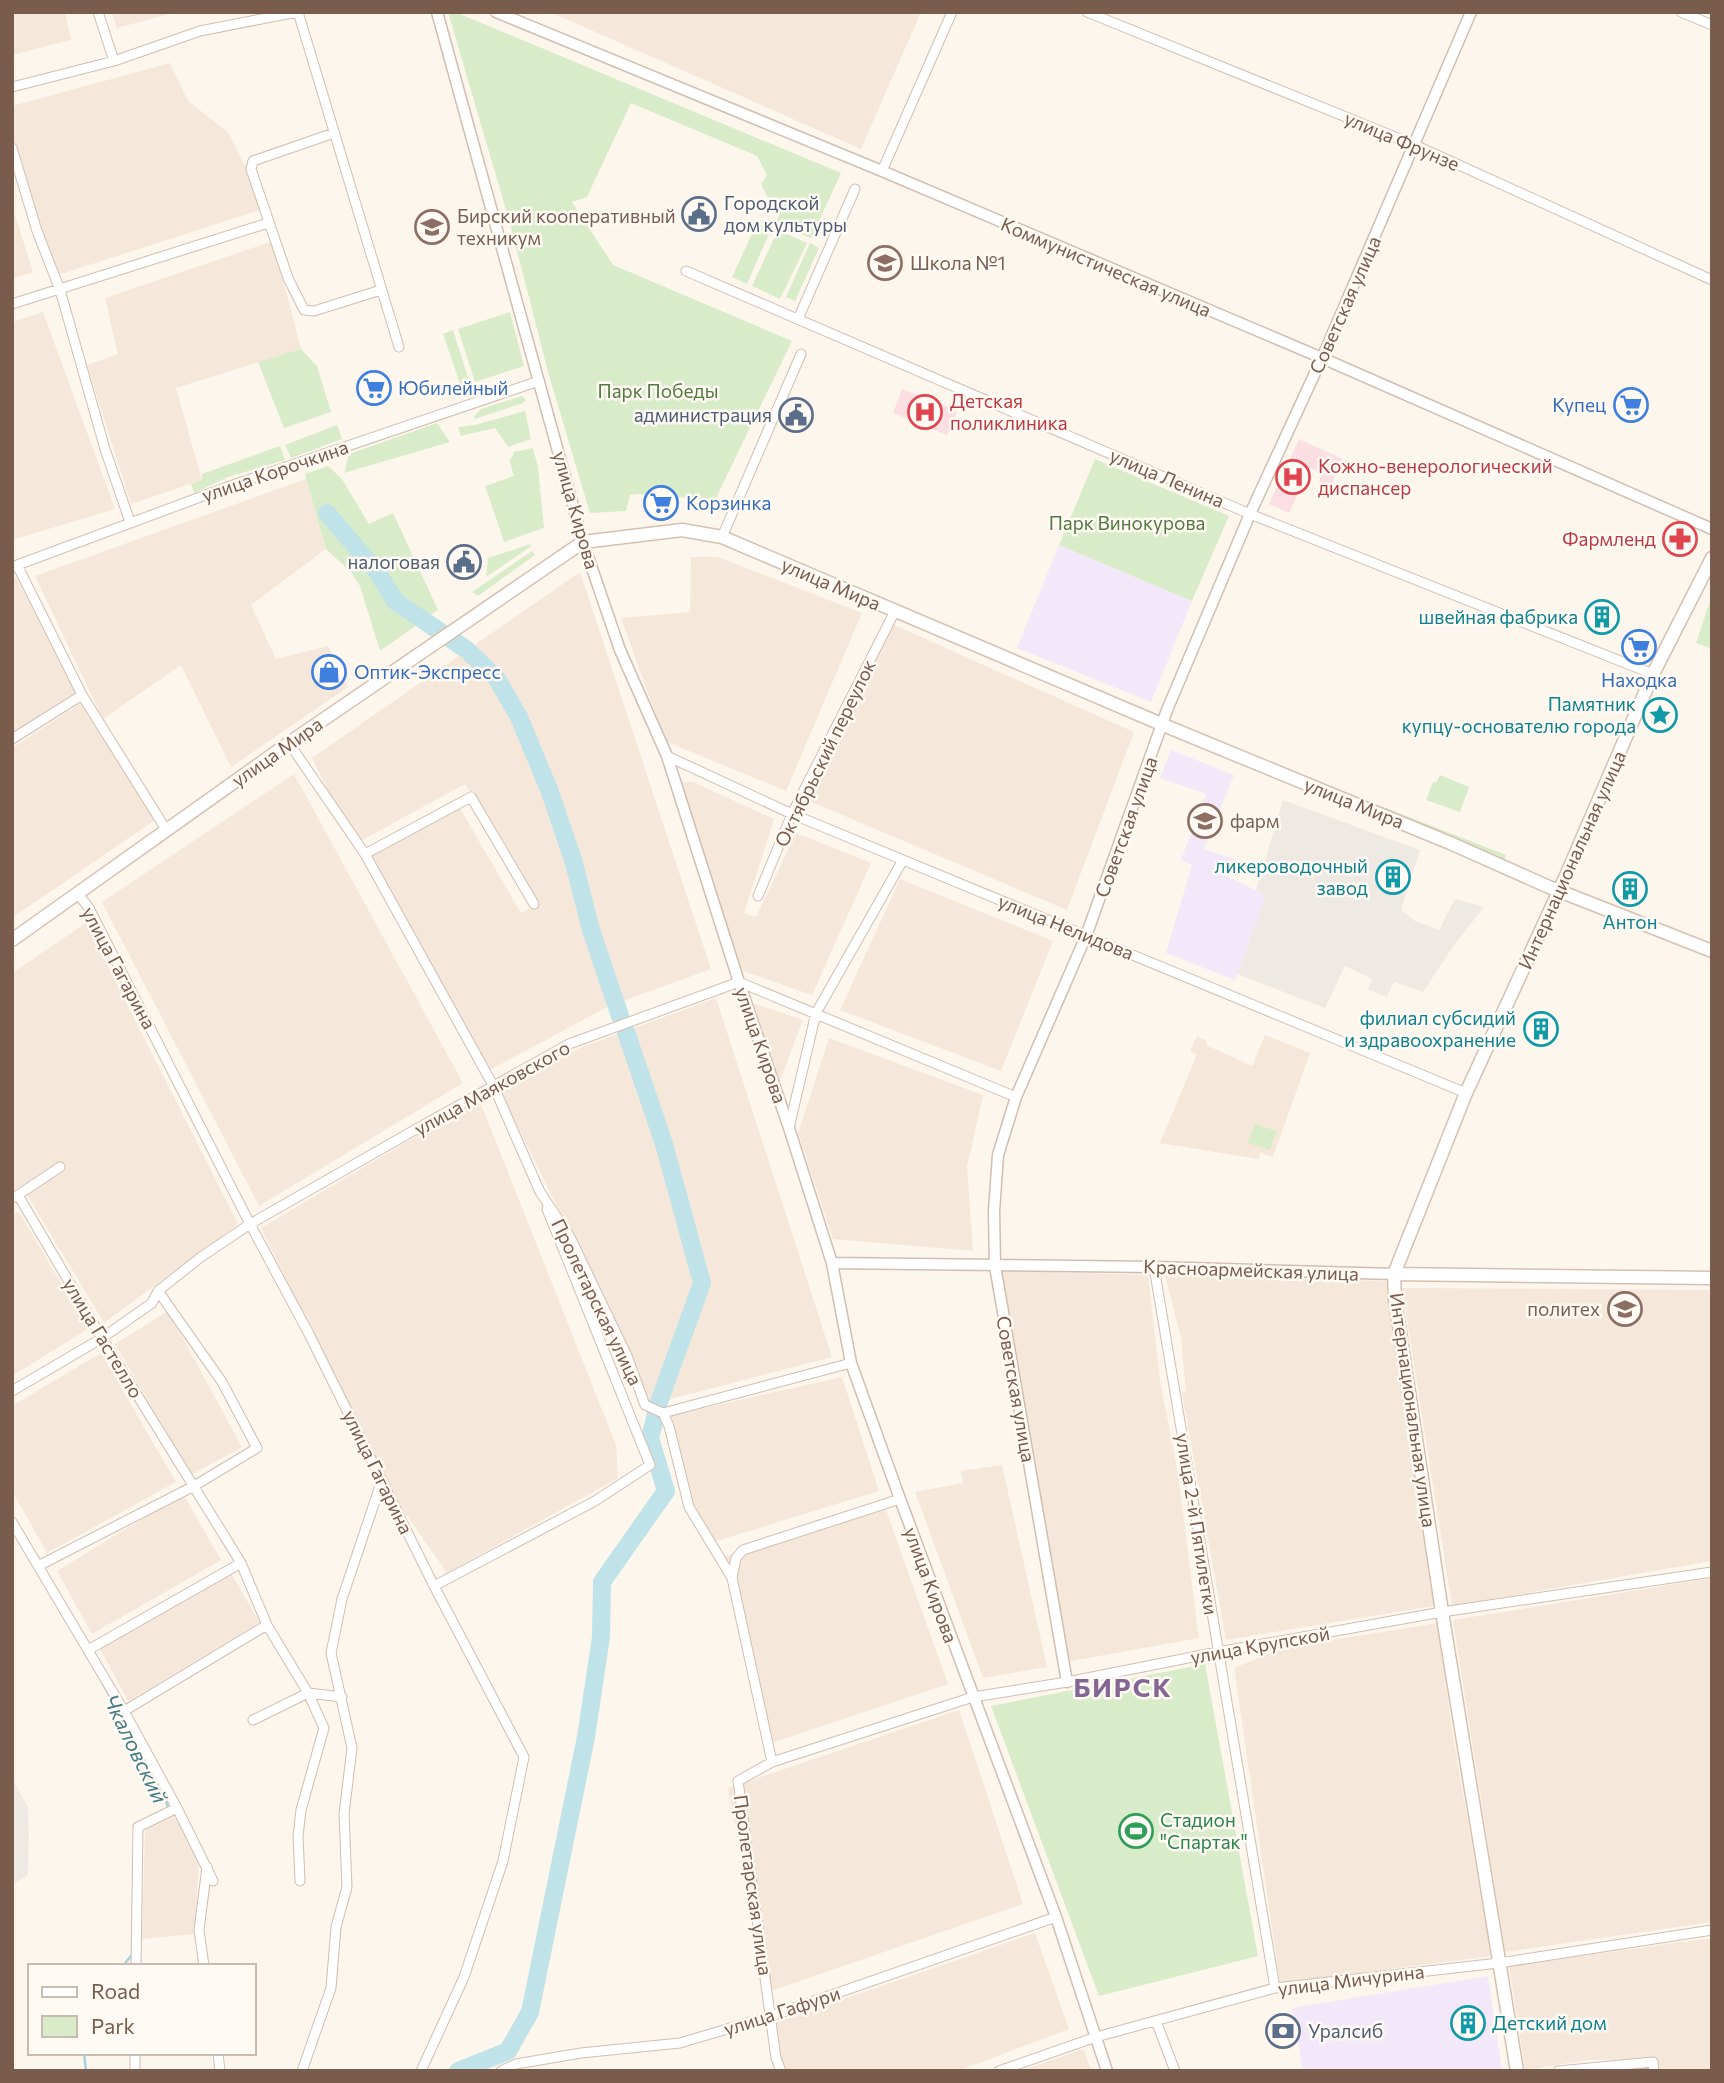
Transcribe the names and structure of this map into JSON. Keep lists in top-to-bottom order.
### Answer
{
  "streets": {
    "main road": ["улица Мира", "Интернациональная улица", "Красноармейская улица"],
    "street": [
      "улица Фрунзе",
      "Коммунистическая улица",
      "Советская улица",
      "улица Корочкина",
      "улица Ленина",
      "улица Кирова",
      "Октябрьский переулок",
      "улица Нелидова",
      "улица Гагарина",
      "улица Маяковского",
      "Пролетарская улица",
      "улица Гастелло",
      "улица 2-й Пятилетки",
      "улица Крупской",
      "улица Мичурина",
      "улица Гафури"
    ]
  },
  "crossings": [
    ["улица Фрунзе", "Советская улица"],
    ["Коммунистическая улица", "Советская улица"],
    ["Советская улица", "улица Ленина"],
    ["Советская улица", "улица Мира"],
    ["Советская улица", "улица Нелидова"],
    ["Советская улица", "Красноармейская улица"],
    ["Советская улица", "улица Крупской"],
    ["улица Корочкина", "улица Кирова"],
    ["улица Ленина", "Интернациональная улица"],
    ["улица Кирова", "улица Мира"],
    ["улица Кирова", "улица Нелидова"],
    ["улица Кирова", "улица Маяковского"],
    ["улица Кирова", "Красноармейская улица"],
    ["улица Кирова", "улица Крупской"],
    ["улица Кирова", "улица Мичурина"],
    ["улица Кирова", "улица Гафури"],
    ["улица Мира", "Октябрьский переулок"],
    ["улица Мира", "Интернациональная улица"],
    ["улица Мира", "улица Гагарина"],
    ["улица Мира", "Пролетарская улица"],
    ["Октябрьский переулок", "улица Нелидова"],
    ["Интернациональная улица", "улица Нелидова"],
    ["Интернациональная улица", "Красноармейская улица"],
    ["Интернациональная улица", "улица Крупской"],
    ["Интернациональная улица", "улица Мичурина"],
    ["улица Гагарина", "улица Маяковского"],
    ["улица Гагарина", "Пролетарская улица"],
    ["улица Маяковского", "Пролетарская улица"],
    ["улица Маяковского", "улица Гастелло"],
    ["Красноармейская улица", "улица 2-й Пятилетки"],
    ["Пролетарская улица", "улица Крупской"],
    ["Пролетарская улица", "улица Гафури"],
    ["улица 2-й Пятилетки", "улица Крупской"],
    ["улица 2-й Пятилетки", "улица Мичурина"]
  ],
  "districts": ["БИРСК"],
  "water": ["Чкаловский"],
  "parks": ["Парк Победы", "Парк Винокурова"],
  "places": {
    "public building": ["Городской дом культуры", "администрация", "налоговая"],
    "school or university": [
      "Бирский кооперативный техникум",
      "Школа №1",
      "фарм",
      "политех"
    ],
    "supermarket": [
      "Юбилейный",
      "Купец",
      "Корзинка",
      "Находка"
    ],
    "hospital": ["Детская поликлиника", "Кожно-венерологический диспансер"],
    "pharmacy": ["Фармленд"],
    "building": [
      "швейная фабрика",
      "ликероводочный завод",
      "Антон",
      "филиал субсидий и здравоохранение",
      "Детский дом"
    ],
    "shop": ["Оптик-Экспресс"],
    "place": ["Памятник купцу-основателю города"],
    "sports": ["Стадион \"Спартак\""],
    "bank": ["Уралсиб"]
  },
  "legend": ["Road", "Park"]
}
